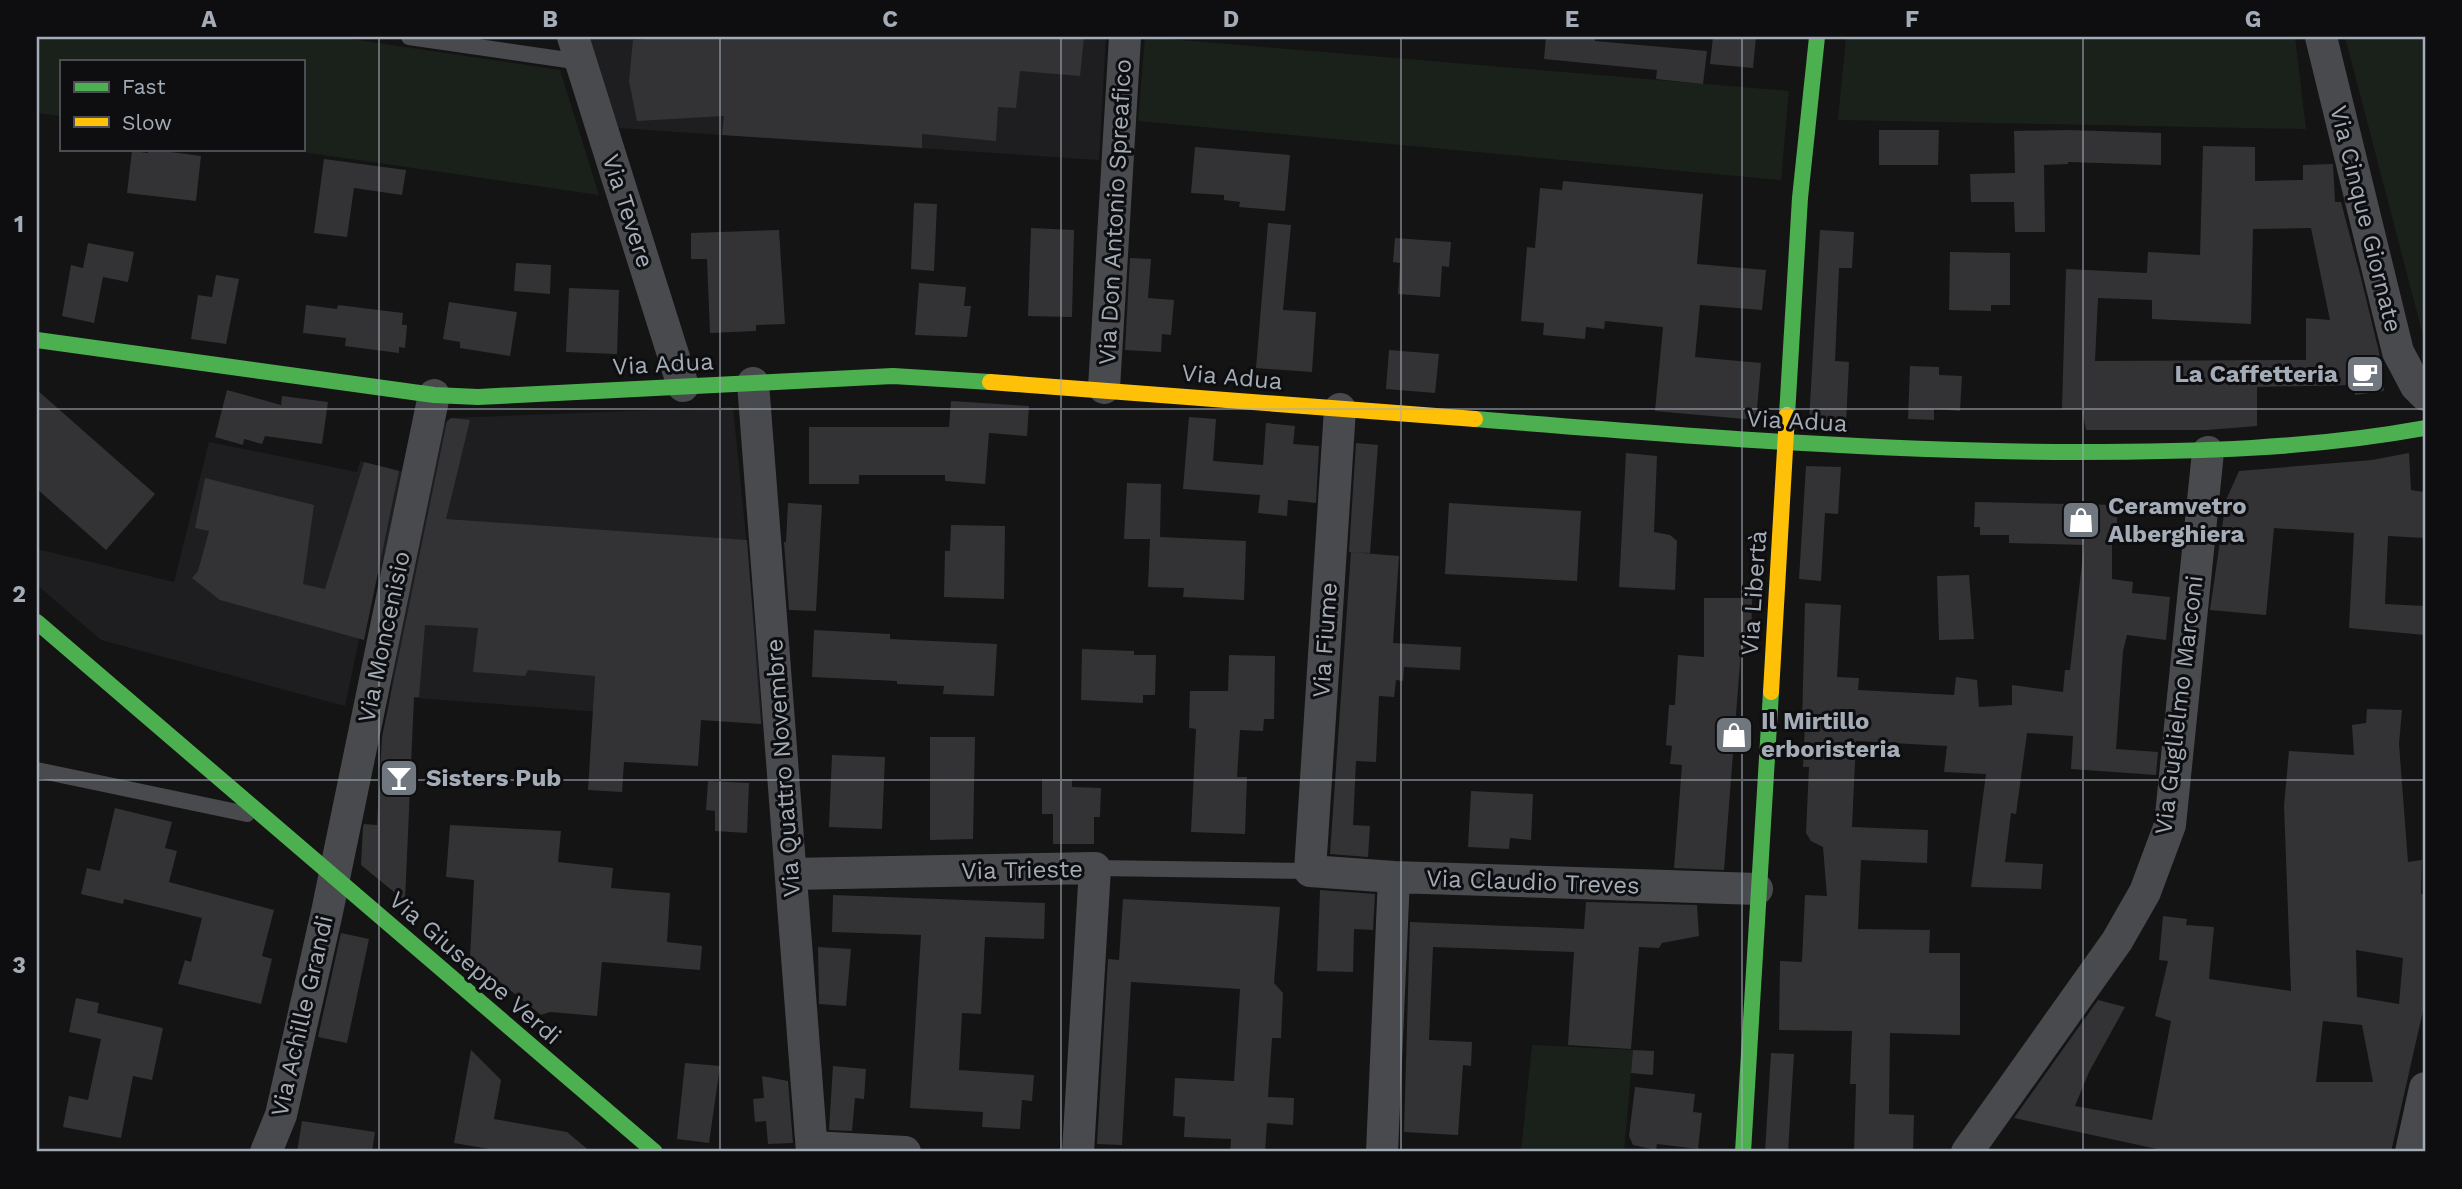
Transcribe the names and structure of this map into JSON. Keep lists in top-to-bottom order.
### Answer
{
  "streets": {
    "street": [
      "Via Tevere",
      "Via Don Antonio Spreafico",
      "Via Cinque Giornate",
      "Via Adua",
      "Via Libertà",
      "Via Moncenisio",
      "Via Fiume",
      "Via Guglielmo Marconi",
      "Via Quattro Novembre",
      "Via Trieste",
      "Via Claudio Treves",
      "Via Giuseppe Verdi",
      "Via Achille Grandi"
    ]
  },
  "crossings": [
    ["Via Tevere", "Via Adua"],
    ["Via Don Antonio Spreafico", "Via Adua"],
    ["Via Adua", "Via Libertà"],
    ["Via Adua", "Via Moncenisio"],
    ["Via Adua", "Via Fiume"],
    ["Via Adua", "Via Guglielmo Marconi"],
    ["Via Adua", "Via Quattro Novembre"],
    ["Via Libertà", "Via Claudio Treves"],
    ["Via Moncenisio", "Via Giuseppe Verdi"],
    ["Via Moncenisio", "Via Achille Grandi"],
    ["Via Fiume", "Via Claudio Treves"],
    ["Via Quattro Novembre", "Via Trieste"],
    ["Via Giuseppe Verdi", "Via Achille Grandi"]
  ],
  "places": {
    "cafe": ["La Caffetteria"],
    "shop": ["Ceramvetro Alberghiera", "Il Mirtillo erboristeria"],
    "bar": ["Sisters Pub"]
  },
  "legend": ["Fast", "Slow"],
  "grid": {
    "columns": [
      "A",
      "B",
      "C",
      "D",
      "E",
      "F",
      "G"
    ],
    "rows": ["1", "2", "3"]
  }
}
